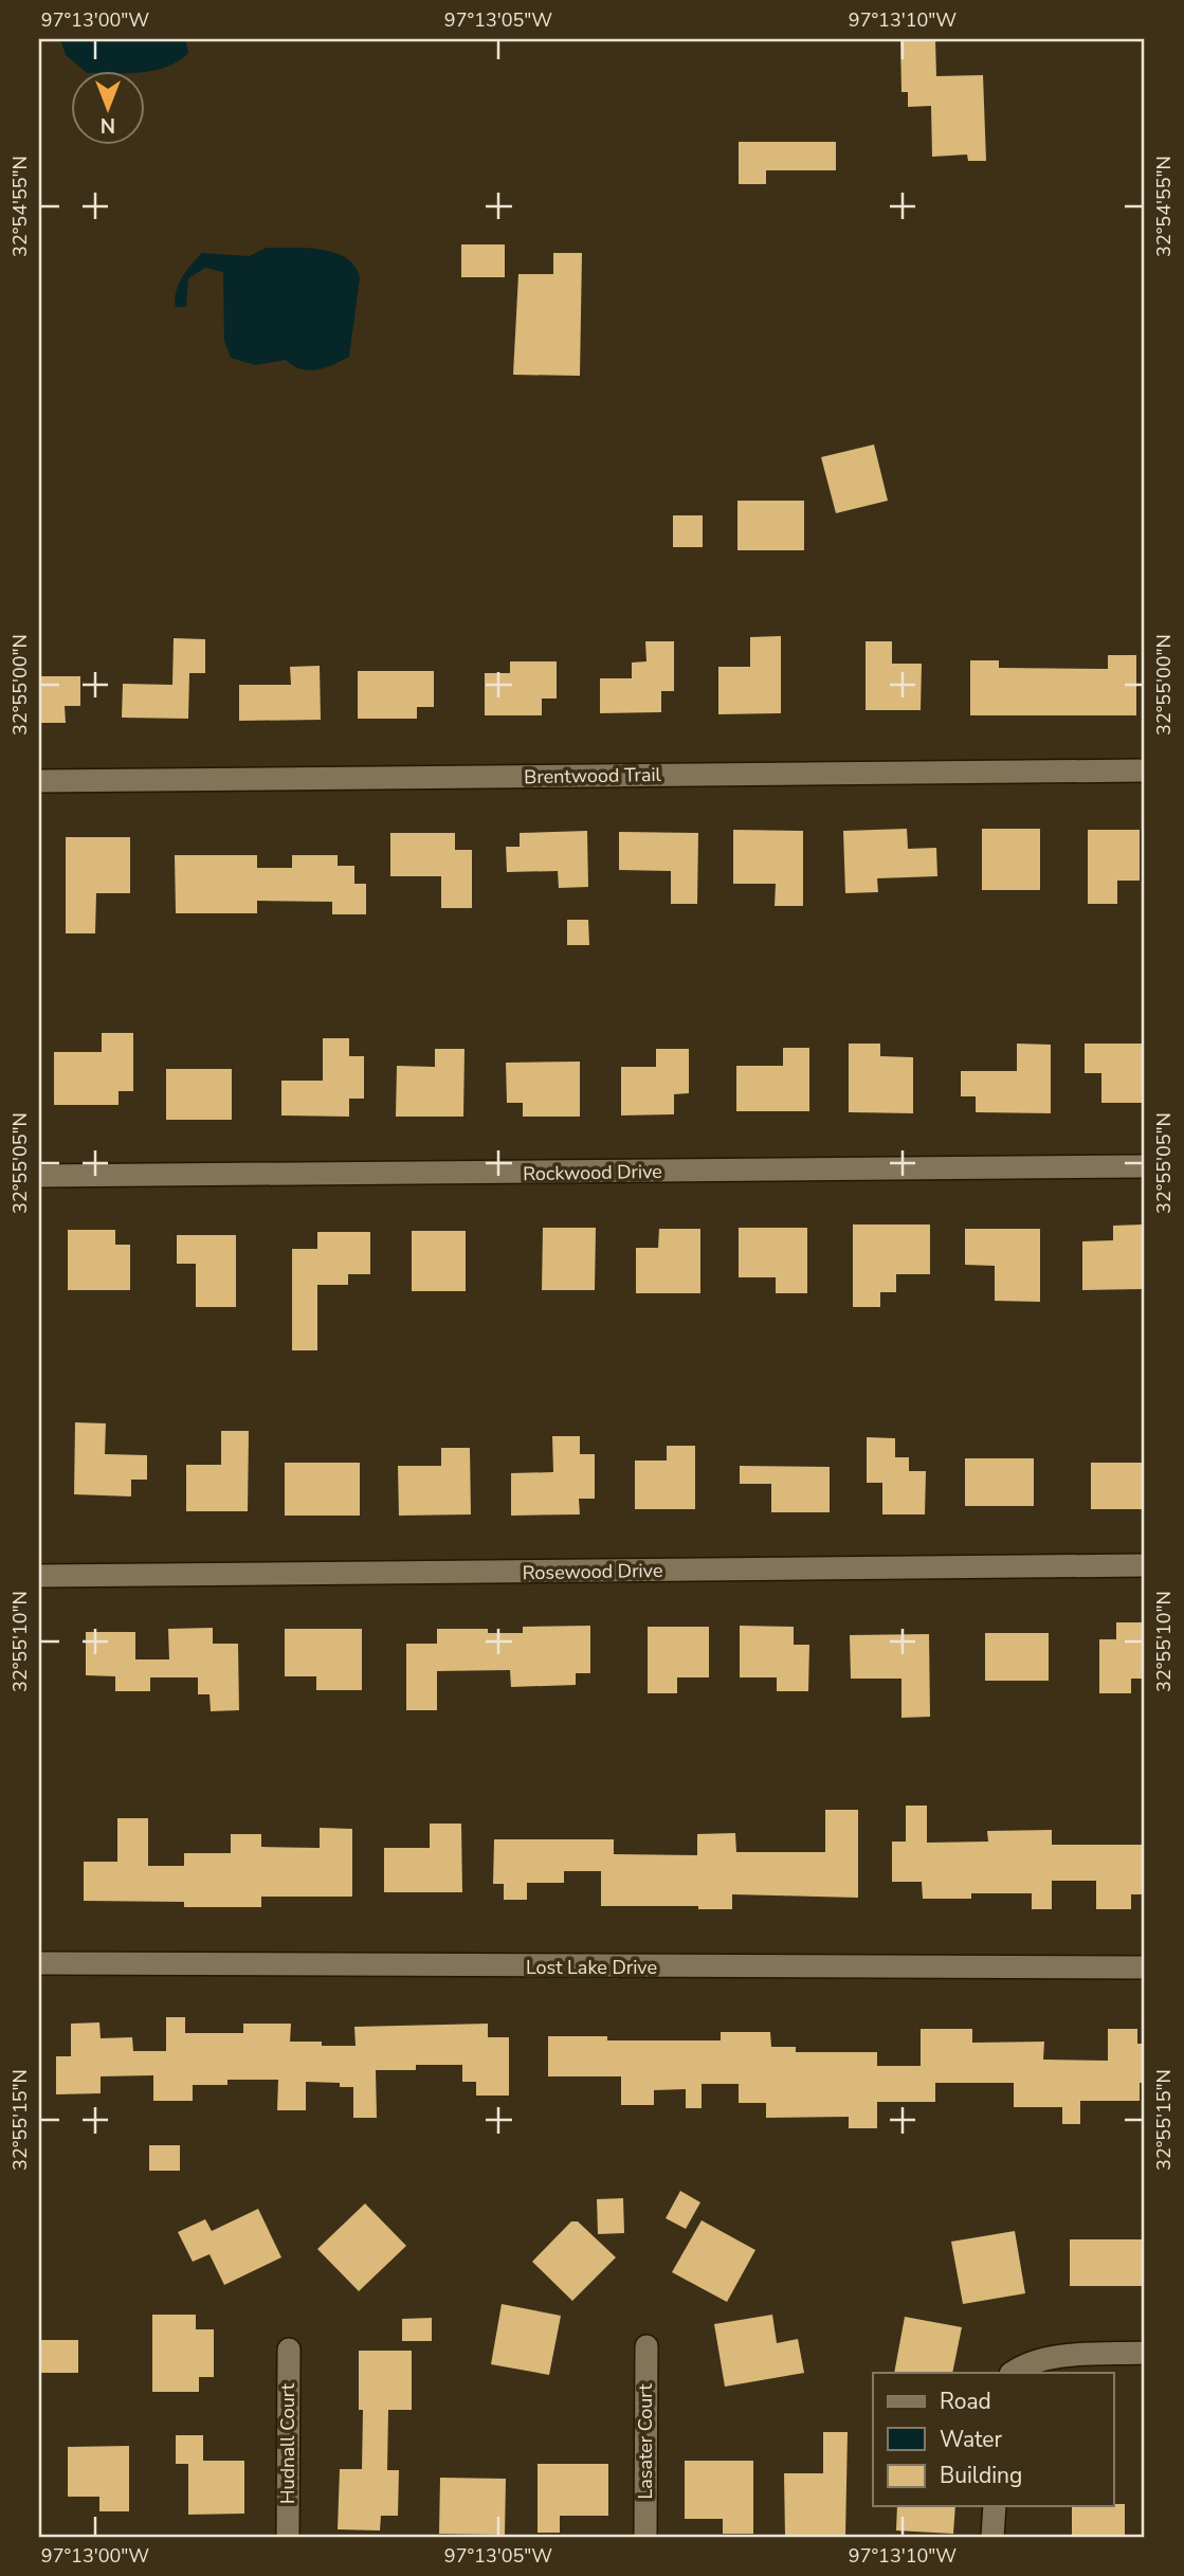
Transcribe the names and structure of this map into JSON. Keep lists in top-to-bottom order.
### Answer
{
  "streets": {
    "street": [
      "Brentwood Trail",
      "Rockwood Drive",
      "Rosewood Drive",
      "Lost Lake Drive",
      "Lasater Court",
      "Hudnall Court"
    ]
  },
  "legend": ["Road", "Water", "Building"],
  "north": "bottom",
  "coordinates": [
    "97°13'00\"W",
    "97°13'05\"W",
    "97°13'10\"W",
    "32°54'55\"N",
    "32°55'00\"N",
    "32°55'05\"N",
    "32°55'10\"N",
    "32°55'15\"N"
  ]
}
